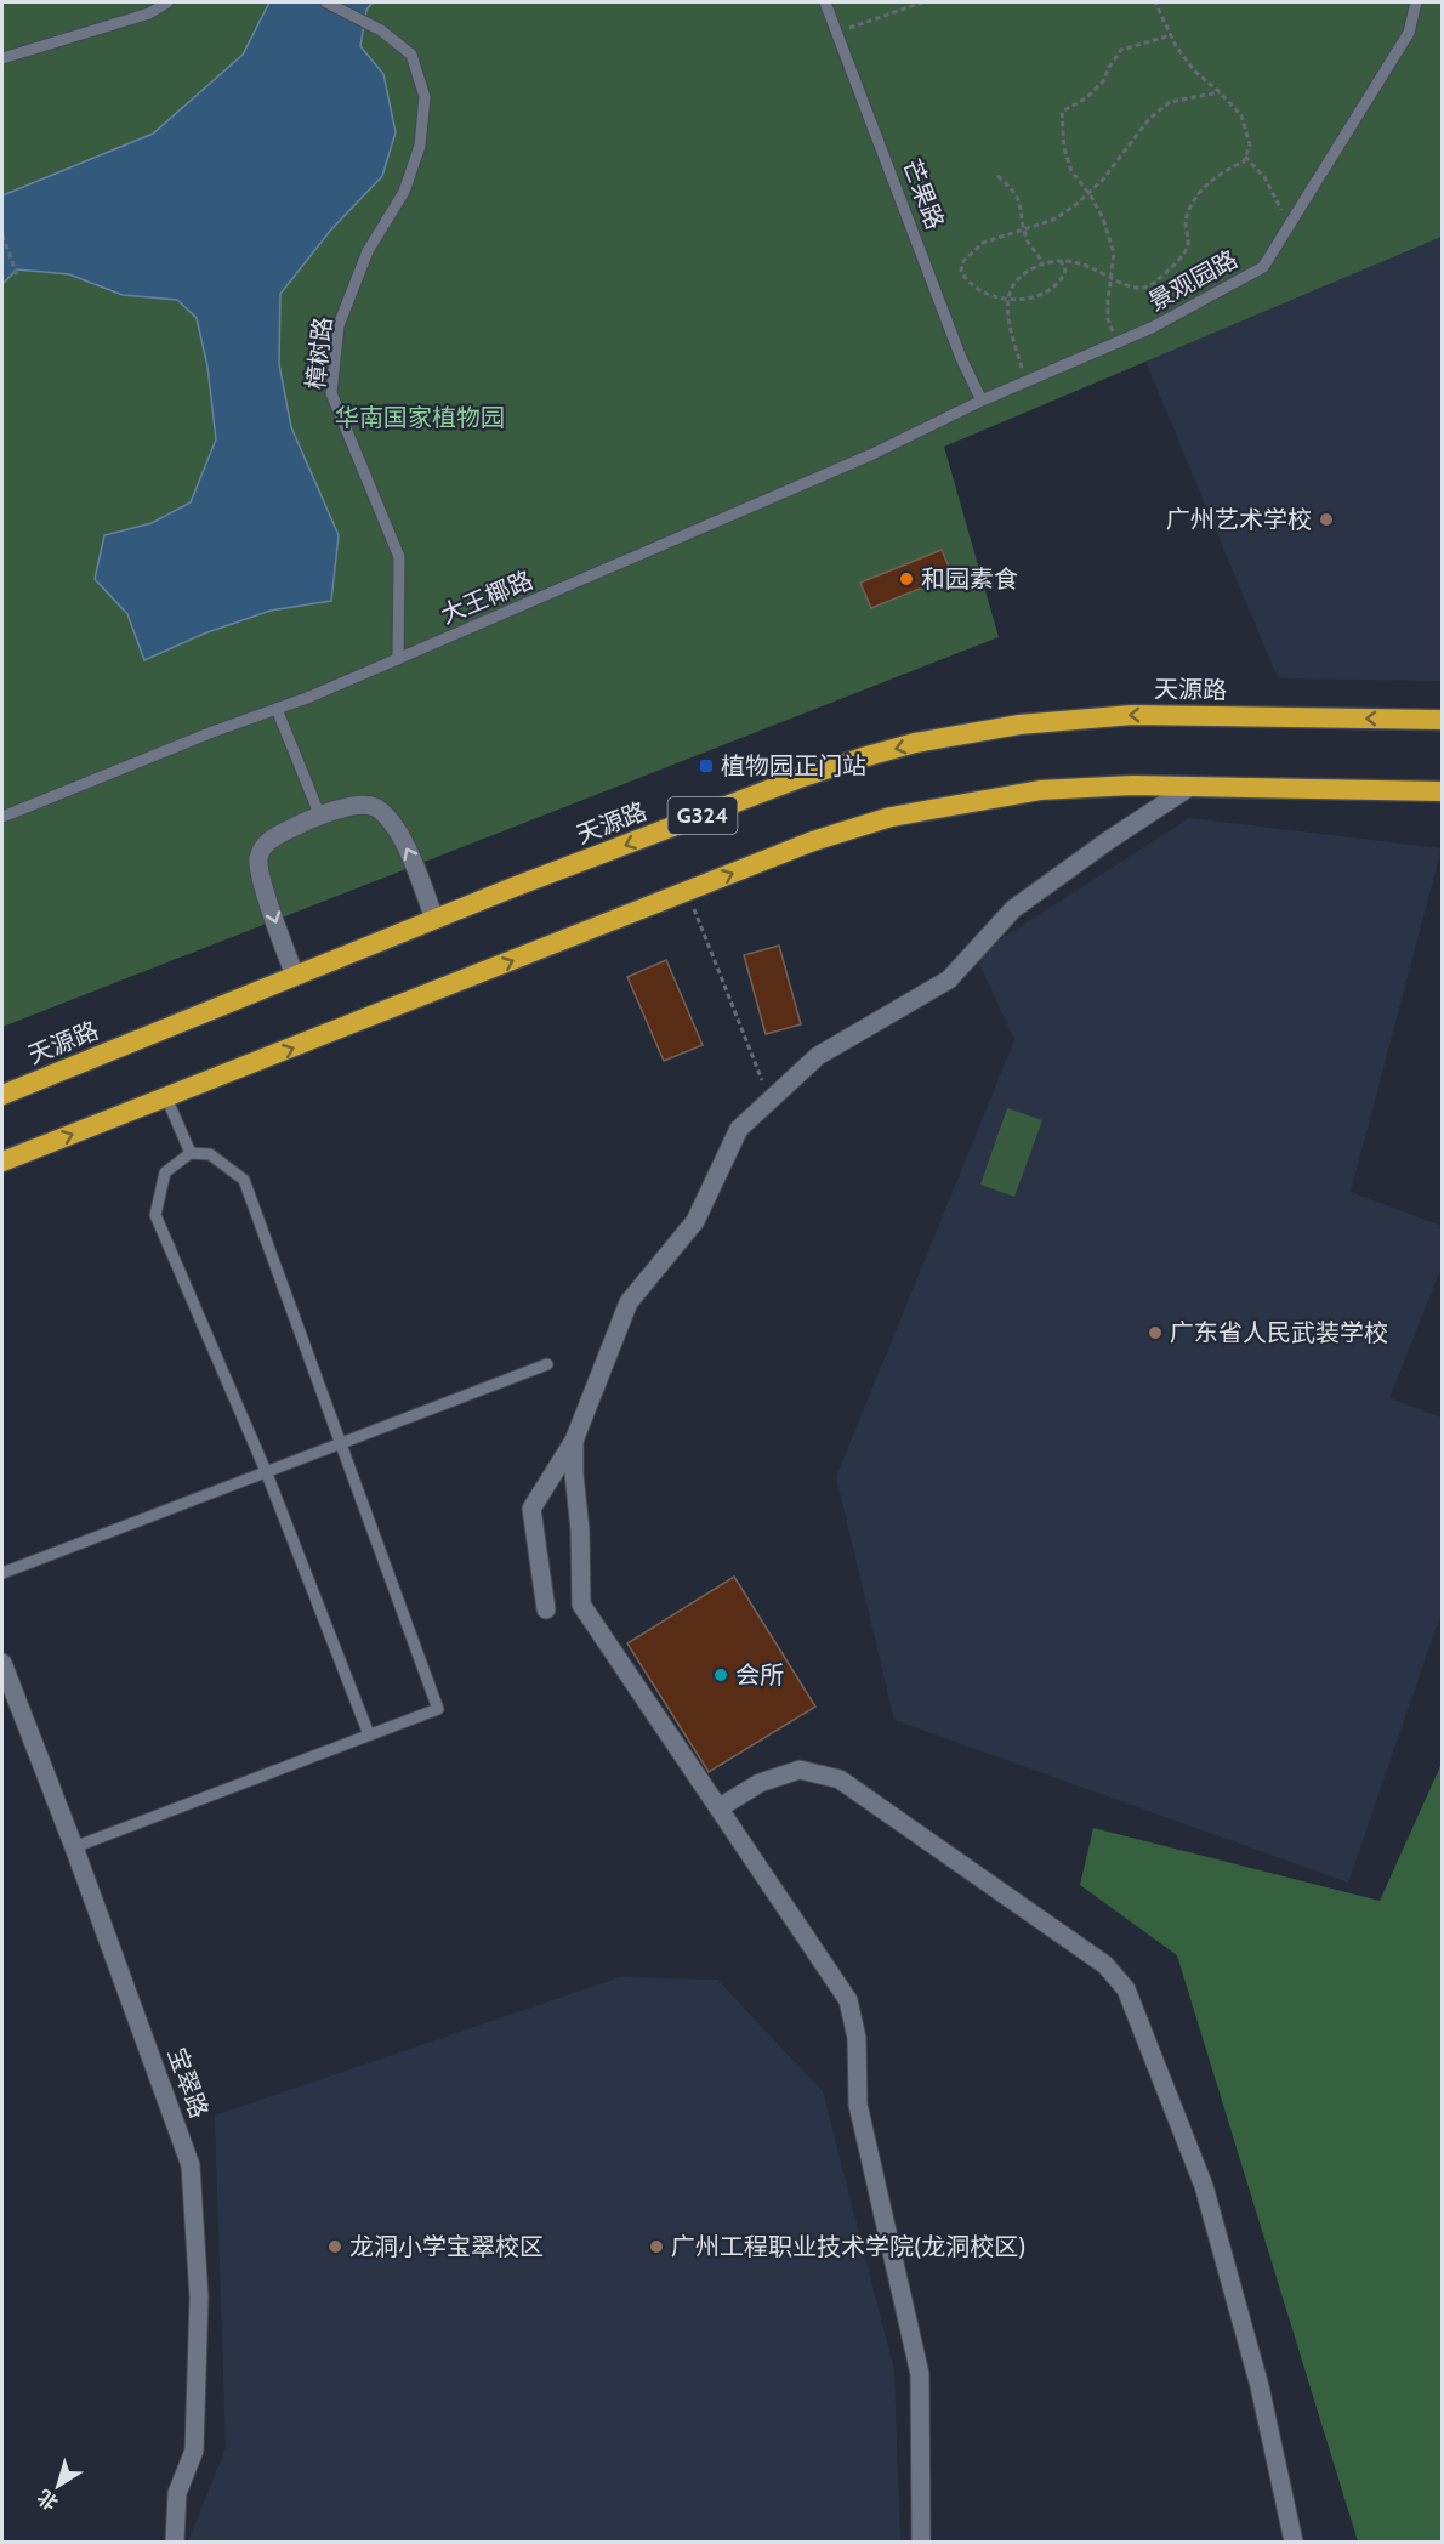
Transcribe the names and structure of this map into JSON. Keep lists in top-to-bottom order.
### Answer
{
  "streets": {
    "highway": ["天源路", "G324"],
    "street": ["宝翠路"],
    "lane": [
      "芒果路",
      "景观园路",
      "樟树路",
      "大王椰路"
    ]
  },
  "crossings": [
    ["芒果路", "景观园路"],
    ["芒果路", "大王椰路"],
    ["景观园路", "大王椰路"],
    ["樟树路", "大王椰路"]
  ],
  "parks": ["华南国家植物园"],
  "places": {
    "other": [
      "广州艺术学校",
      "和园素食",
      "广东省人民武装学校",
      "会所",
      "龙洞小学宝翠校区",
      "广州工程职业技术学院(龙洞校区)"
    ],
    "transit": ["植物园正门站"]
  },
  "north": "bottom left"
}
